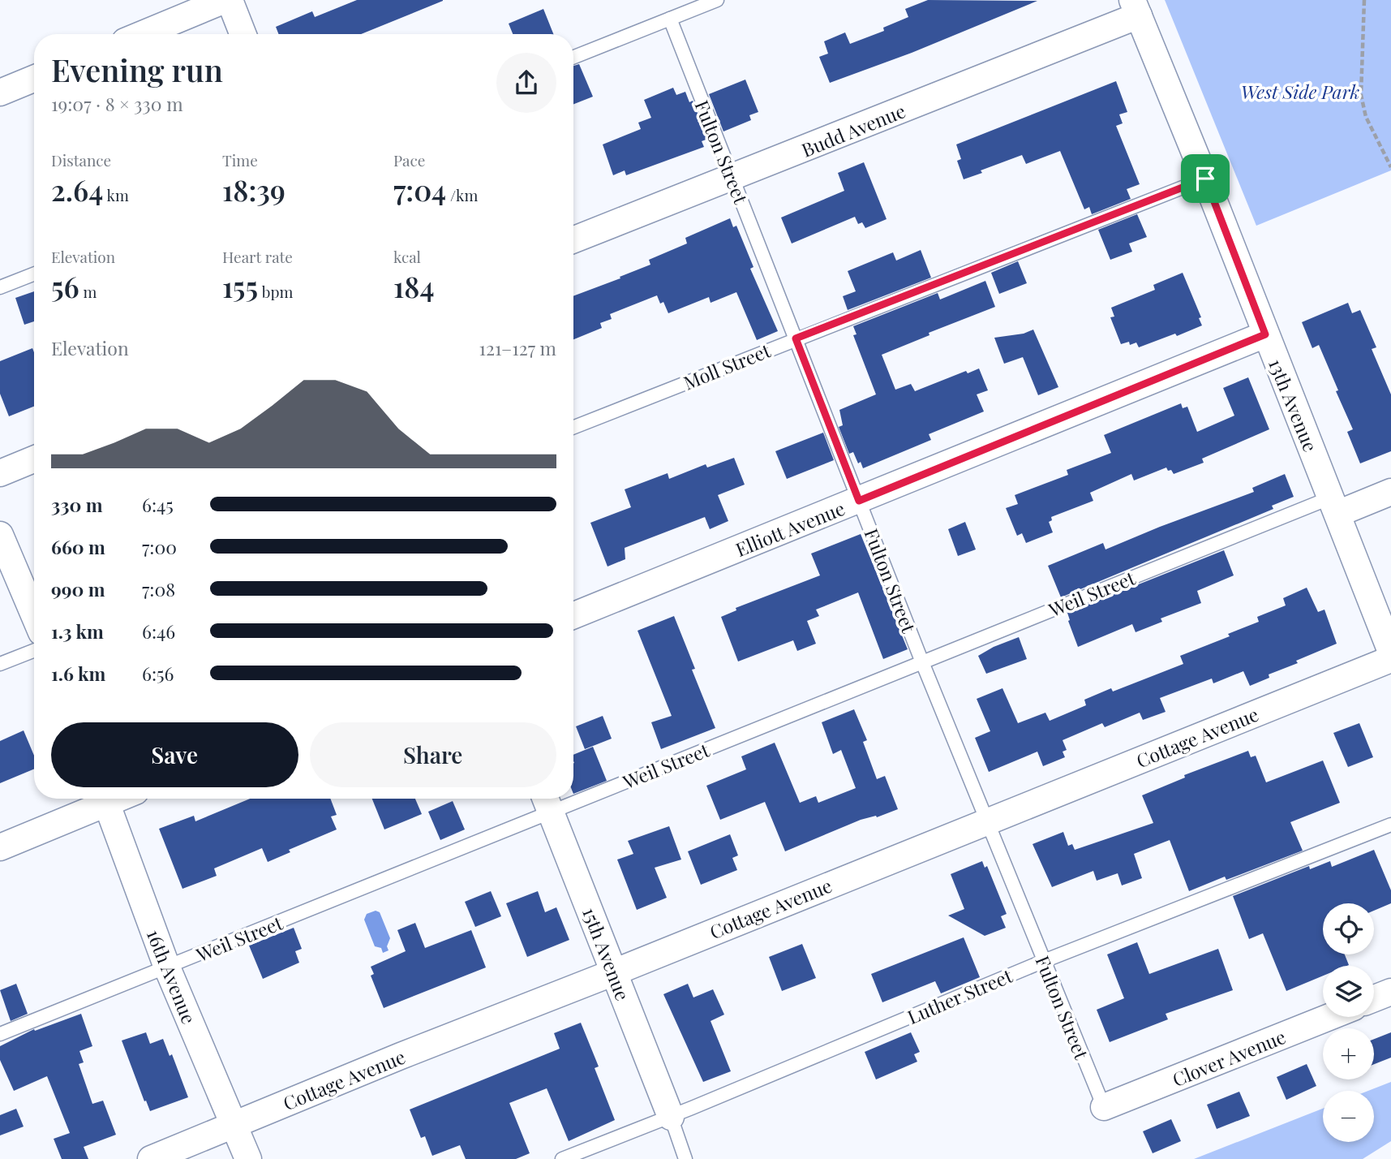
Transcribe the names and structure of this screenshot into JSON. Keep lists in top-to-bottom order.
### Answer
{
  "streets": {
    "street": [
      "Budd Avenue",
      "13th Avenue",
      "Elliott Avenue",
      "Cottage Avenue",
      "15th Avenue",
      "16th Avenue",
      "Clover Avenue"
    ],
    "lane": [
      "Fulton Street",
      "Moll Street",
      "Weil Street",
      "Luther Street"
    ]
  },
  "crossings": [
    ["Budd Avenue", "Fulton Street"],
    ["Budd Avenue", "13th Avenue"],
    ["Fulton Street", "Moll Street"],
    ["Fulton Street", "Elliott Avenue"],
    ["Fulton Street", "Weil Street"],
    ["Fulton Street", "Cottage Avenue"],
    ["Fulton Street", "Luther Street"],
    ["Fulton Street", "Clover Avenue"],
    ["Moll Street", "13th Avenue"],
    ["13th Avenue", "Elliott Avenue"],
    ["13th Avenue", "Weil Street"],
    ["Weil Street", "15th Avenue"],
    ["Weil Street", "16th Avenue"],
    ["Cottage Avenue", "15th Avenue"],
    ["Cottage Avenue", "16th Avenue"],
    ["15th Avenue", "Luther Street"]
  ],
  "parks": ["West Side Park"],
  "page": {
    "heading": ["Evening run", "19:07 · 8 × 330 m"],
    "stats": [
      ["Distance", "2.64 km"],
      ["Time", "18:39"],
      ["Pace", "7:04 /km"],
      ["Elevation", "56 m"],
      ["Heart rate", "155 bpm"],
      ["kcal", "184"]
    ],
    "chart": ["Elevation", "121–127 m"],
    "list": [
      {
        "name": "330 m",
        "note": "6:45"
      },
      {
        "name": "660 m",
        "note": "7:00"
      },
      {
        "name": "990 m",
        "note": "7:08"
      },
      {
        "name": "1.3 km",
        "note": "6:46"
      },
      {
        "name": "1.6 km",
        "note": "6:56"
      }
    ],
    "buttons": ["Save", "Share"],
    "map_buttons": ["+", "−"]
  }
}
